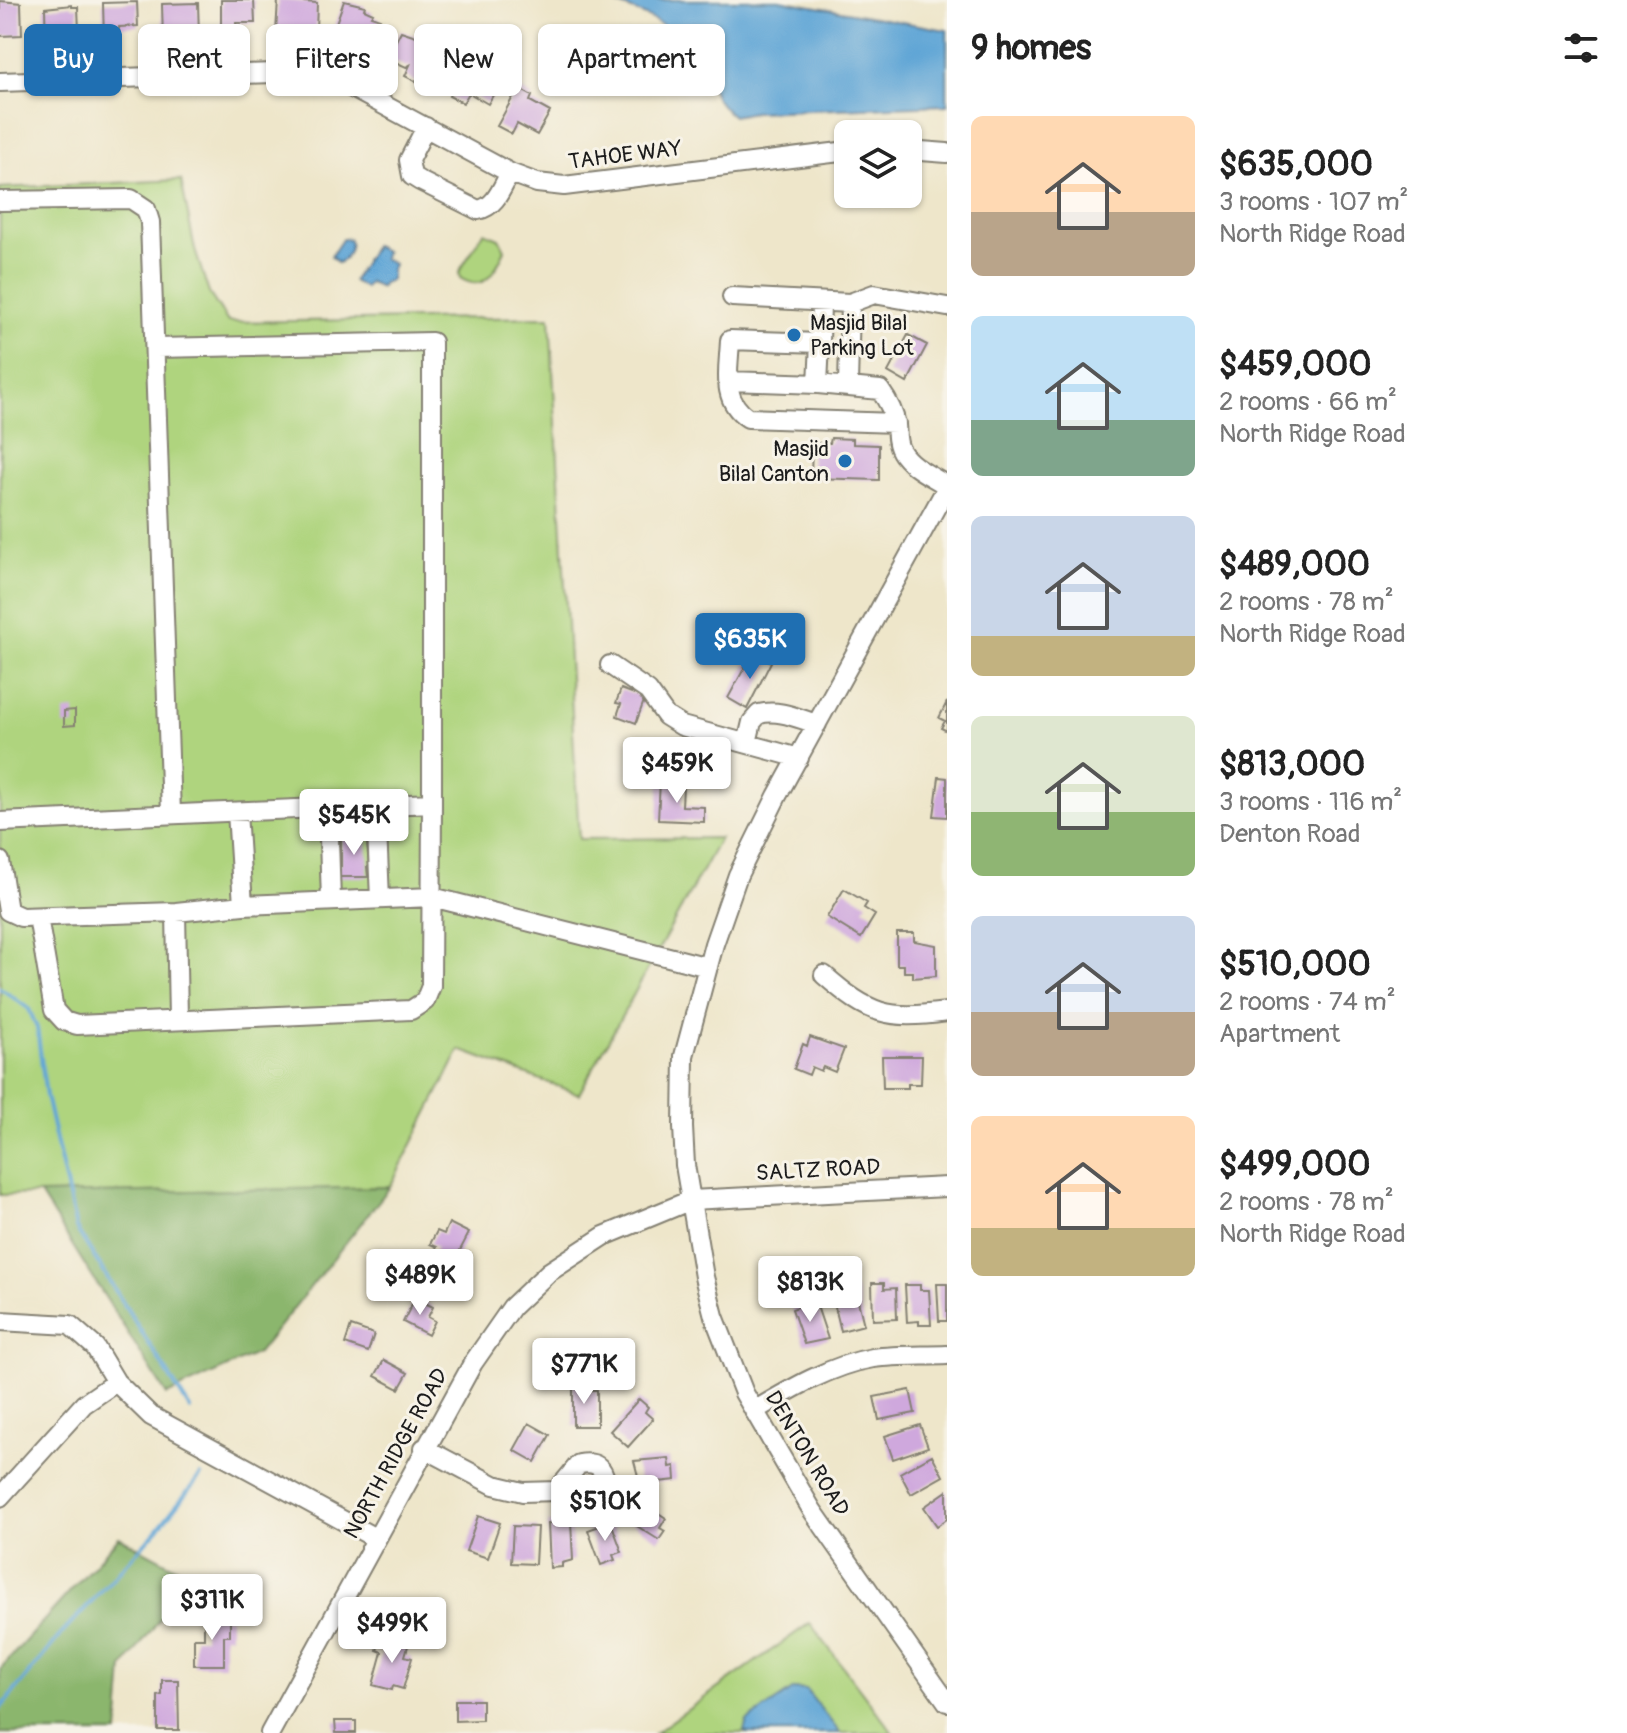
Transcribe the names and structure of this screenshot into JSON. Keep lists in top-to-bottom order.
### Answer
{
  "streets": {
    "street": [
      "TAHOE WAY",
      "SALTZ ROAD",
      "NORTH RIDGE ROAD",
      "DENTON ROAD"
    ]
  },
  "crossings": [
    ["SALTZ ROAD", "NORTH RIDGE ROAD"],
    ["SALTZ ROAD", "DENTON ROAD"],
    ["NORTH RIDGE ROAD", "DENTON ROAD"]
  ],
  "places": ["Masjid Bilal Parking Lot", "Masjid Bilal Canton"],
  "page": {
    "heading": "9 homes",
    "chip": [
      "Buy",
      "Rent",
      "Filters",
      "New",
      "Apartment"
    ],
    "list": [
      {
        "name": "$635,000",
        "note": "3 rooms · 107 m² · North Ridge Road"
      },
      {
        "name": "$459,000",
        "note": "2 rooms · 66 m² · North Ridge Road"
      },
      {
        "name": "$489,000",
        "note": "2 rooms · 78 m² · North Ridge Road"
      },
      {
        "name": "$813,000",
        "note": "3 rooms · 116 m² · Denton Road"
      },
      {
        "name": "$510,000",
        "note": "2 rooms · 74 m² · Apartment"
      },
      {
        "name": "$499,000",
        "note": "2 rooms · 78 m² · North Ridge Road"
      }
    ],
    "price": [
      "$635K",
      "$459K",
      "$545K",
      "$489K",
      "$813K",
      "$771K",
      "$510K",
      "$311K",
      "$499K"
    ]
  }
}
